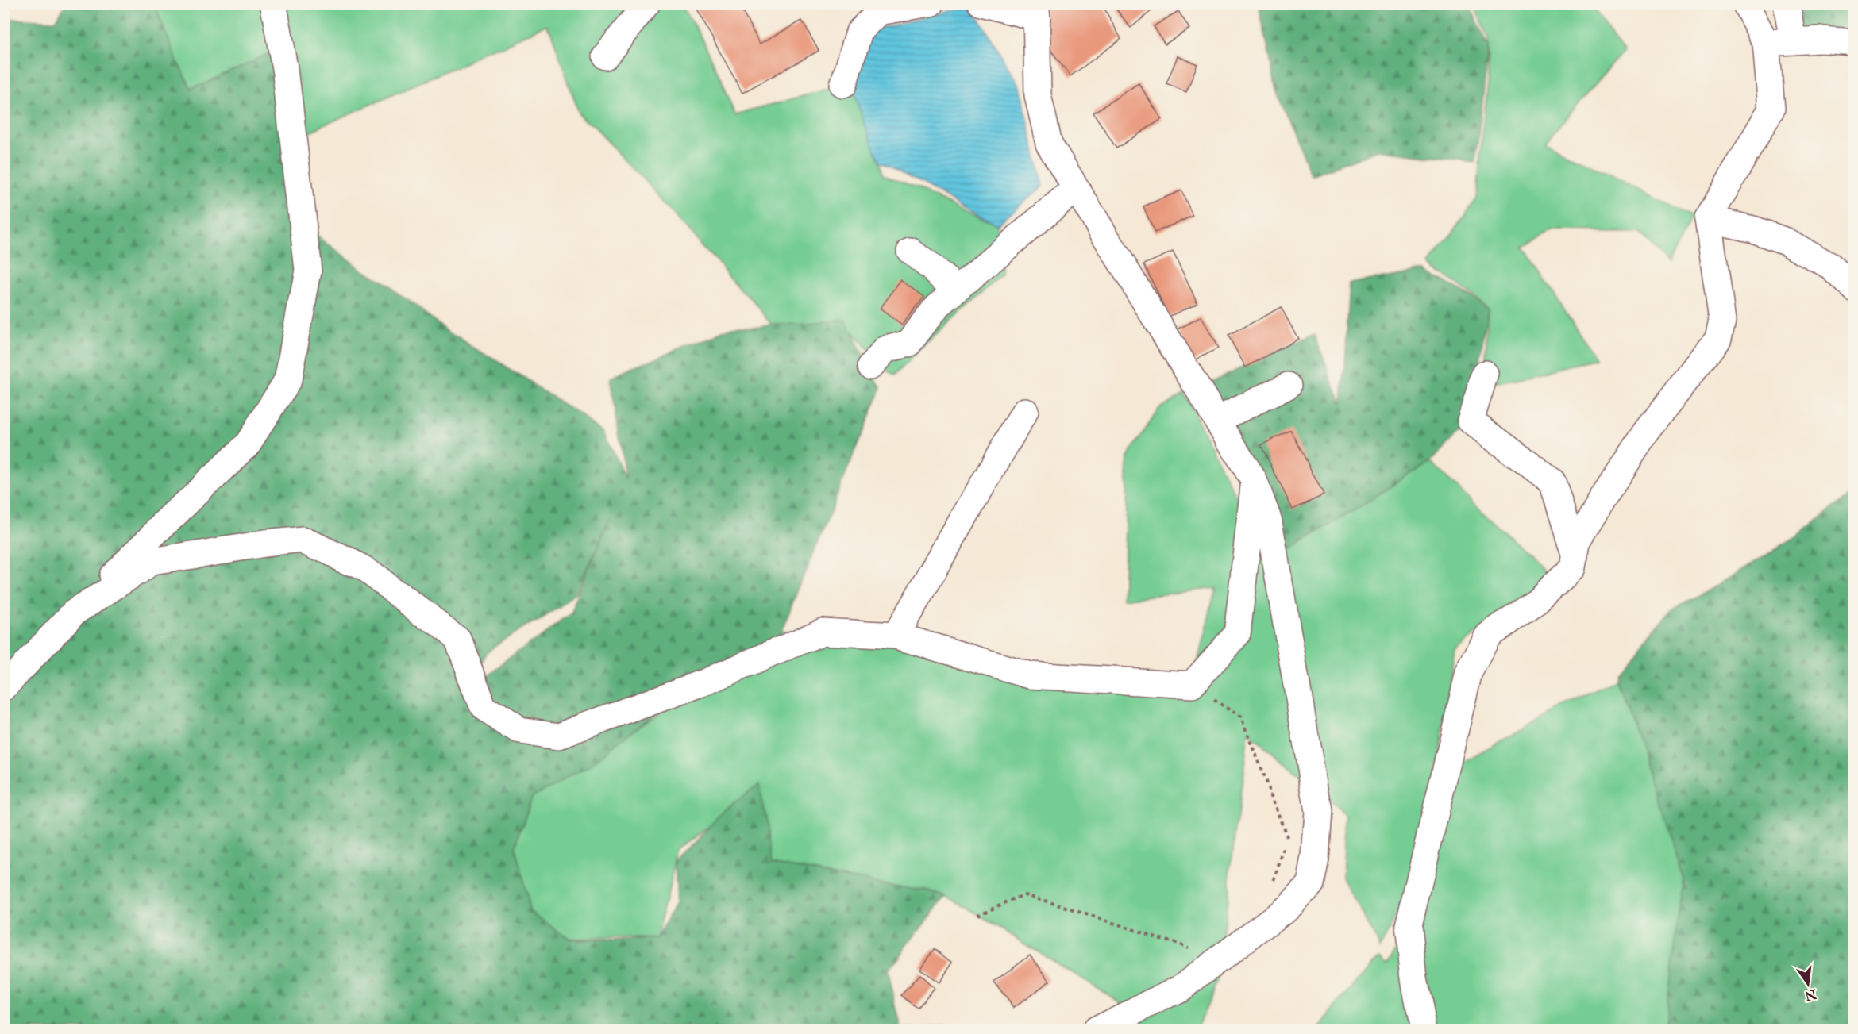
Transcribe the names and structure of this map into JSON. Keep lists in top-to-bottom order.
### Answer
{
  "north": "bottom"
}
